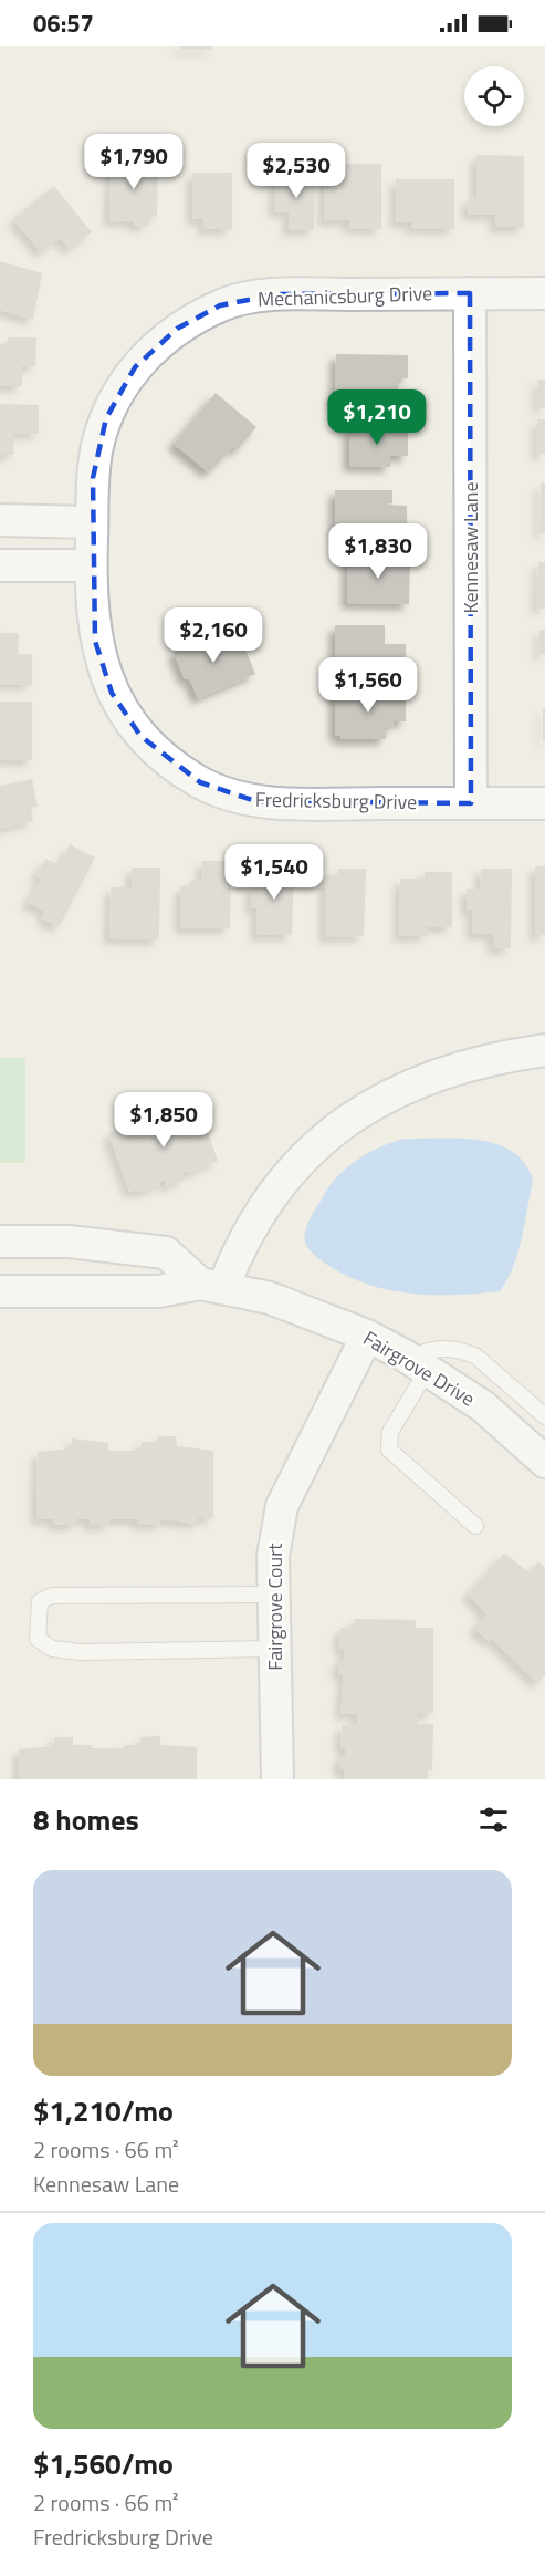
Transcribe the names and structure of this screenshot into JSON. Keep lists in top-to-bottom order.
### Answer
{
  "streets": {
    "street": [
      "Mechanicsburg Drive",
      "Kennesaw Lane",
      "Fredricksburg Drive",
      "Fairgrove Drive",
      "Fairgrove Court"
    ]
  },
  "crossings": [
    ["Mechanicsburg Drive", "Kennesaw Lane"],
    ["Mechanicsburg Drive", "Fredricksburg Drive"],
    ["Kennesaw Lane", "Fredricksburg Drive"],
    ["Fairgrove Drive", "Fairgrove Court"]
  ],
  "page": {
    "status": "06:57",
    "price": [
      "$1,790",
      "$2,530",
      "$1,210",
      "$1,830",
      "$2,160",
      "$1,560",
      "$1,540",
      "$1,850"
    ],
    "heading": "8 homes",
    "list": [
      {
        "name": "$1,210/mo",
        "note": "2 rooms · 66 m² · Kennesaw Lane"
      },
      {
        "name": "$1,560/mo",
        "note": "2 rooms · 66 m² · Fredricksburg Drive"
      }
    ]
  }
}
